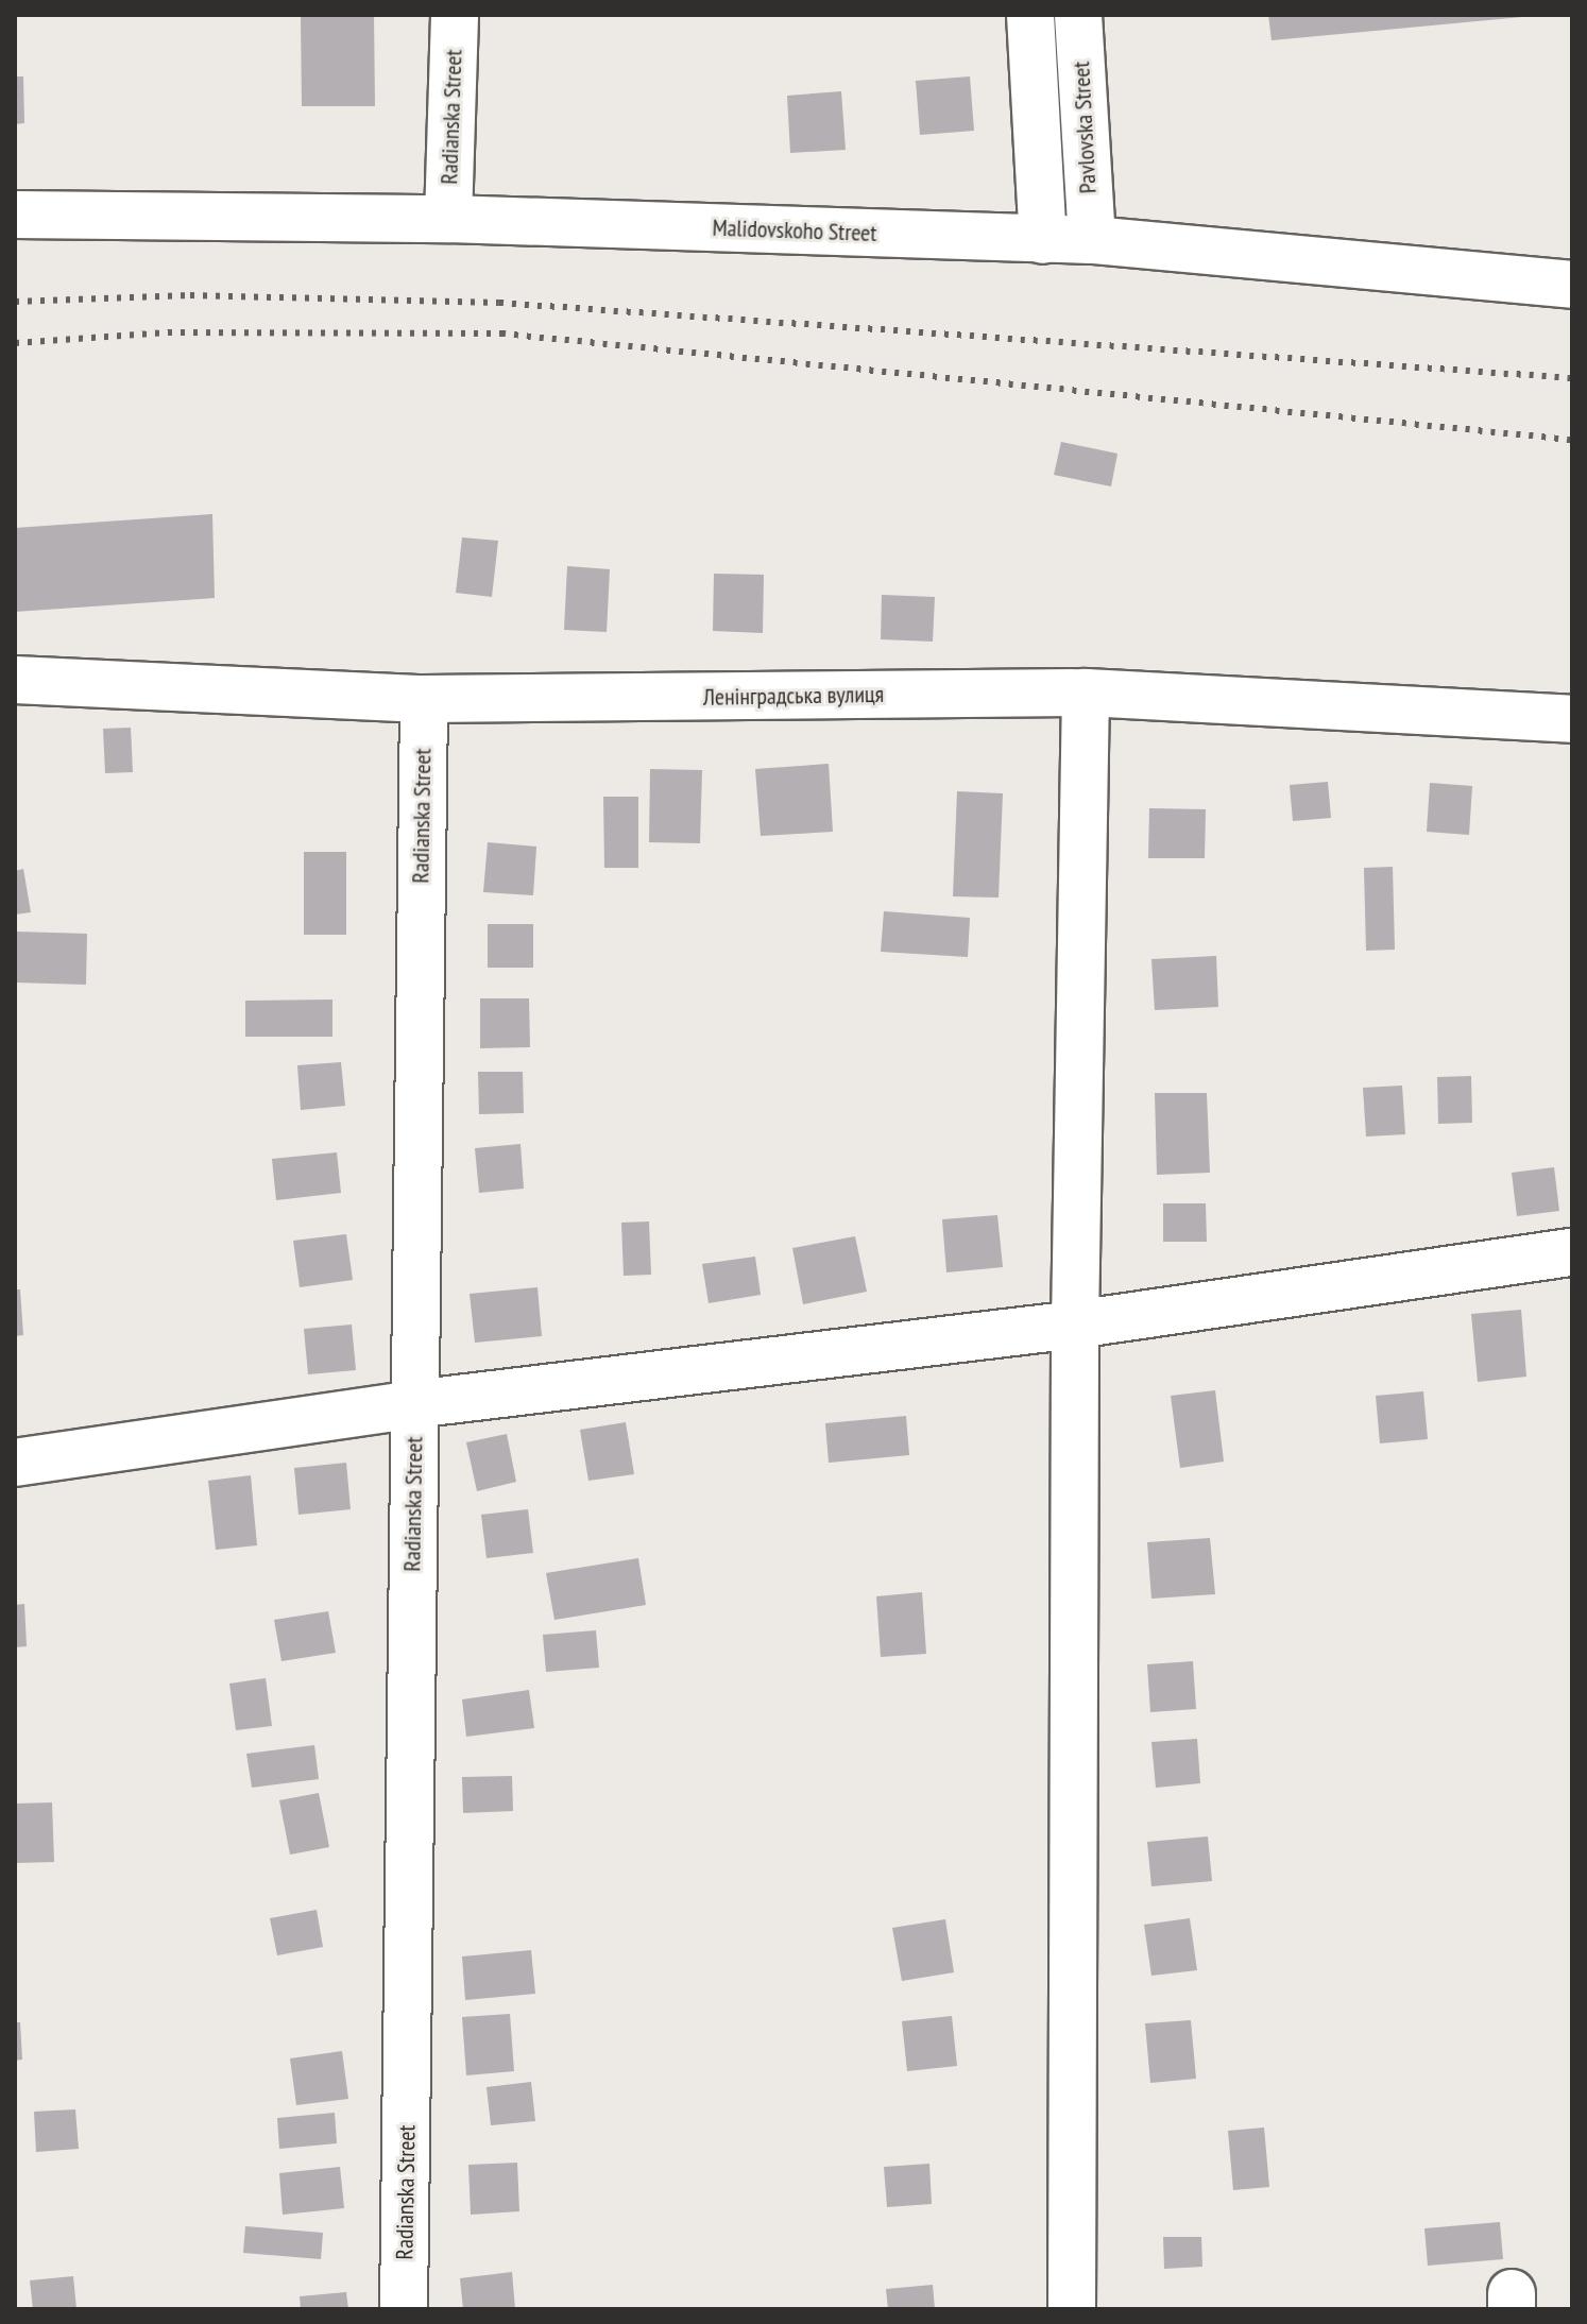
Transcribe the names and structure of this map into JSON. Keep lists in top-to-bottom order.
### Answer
{
  "streets": {
    "street": [
      "Radianska Street",
      "Pavlovska Street",
      "Malidovskoho Street",
      "Ленінградська вулиця"
    ]
  },
  "crossings": [
    ["Radianska Street", "Malidovskoho Street"],
    ["Radianska Street", "Ленінградська вулиця"],
    ["Pavlovska Street", "Malidovskoho Street"]
  ]
}
